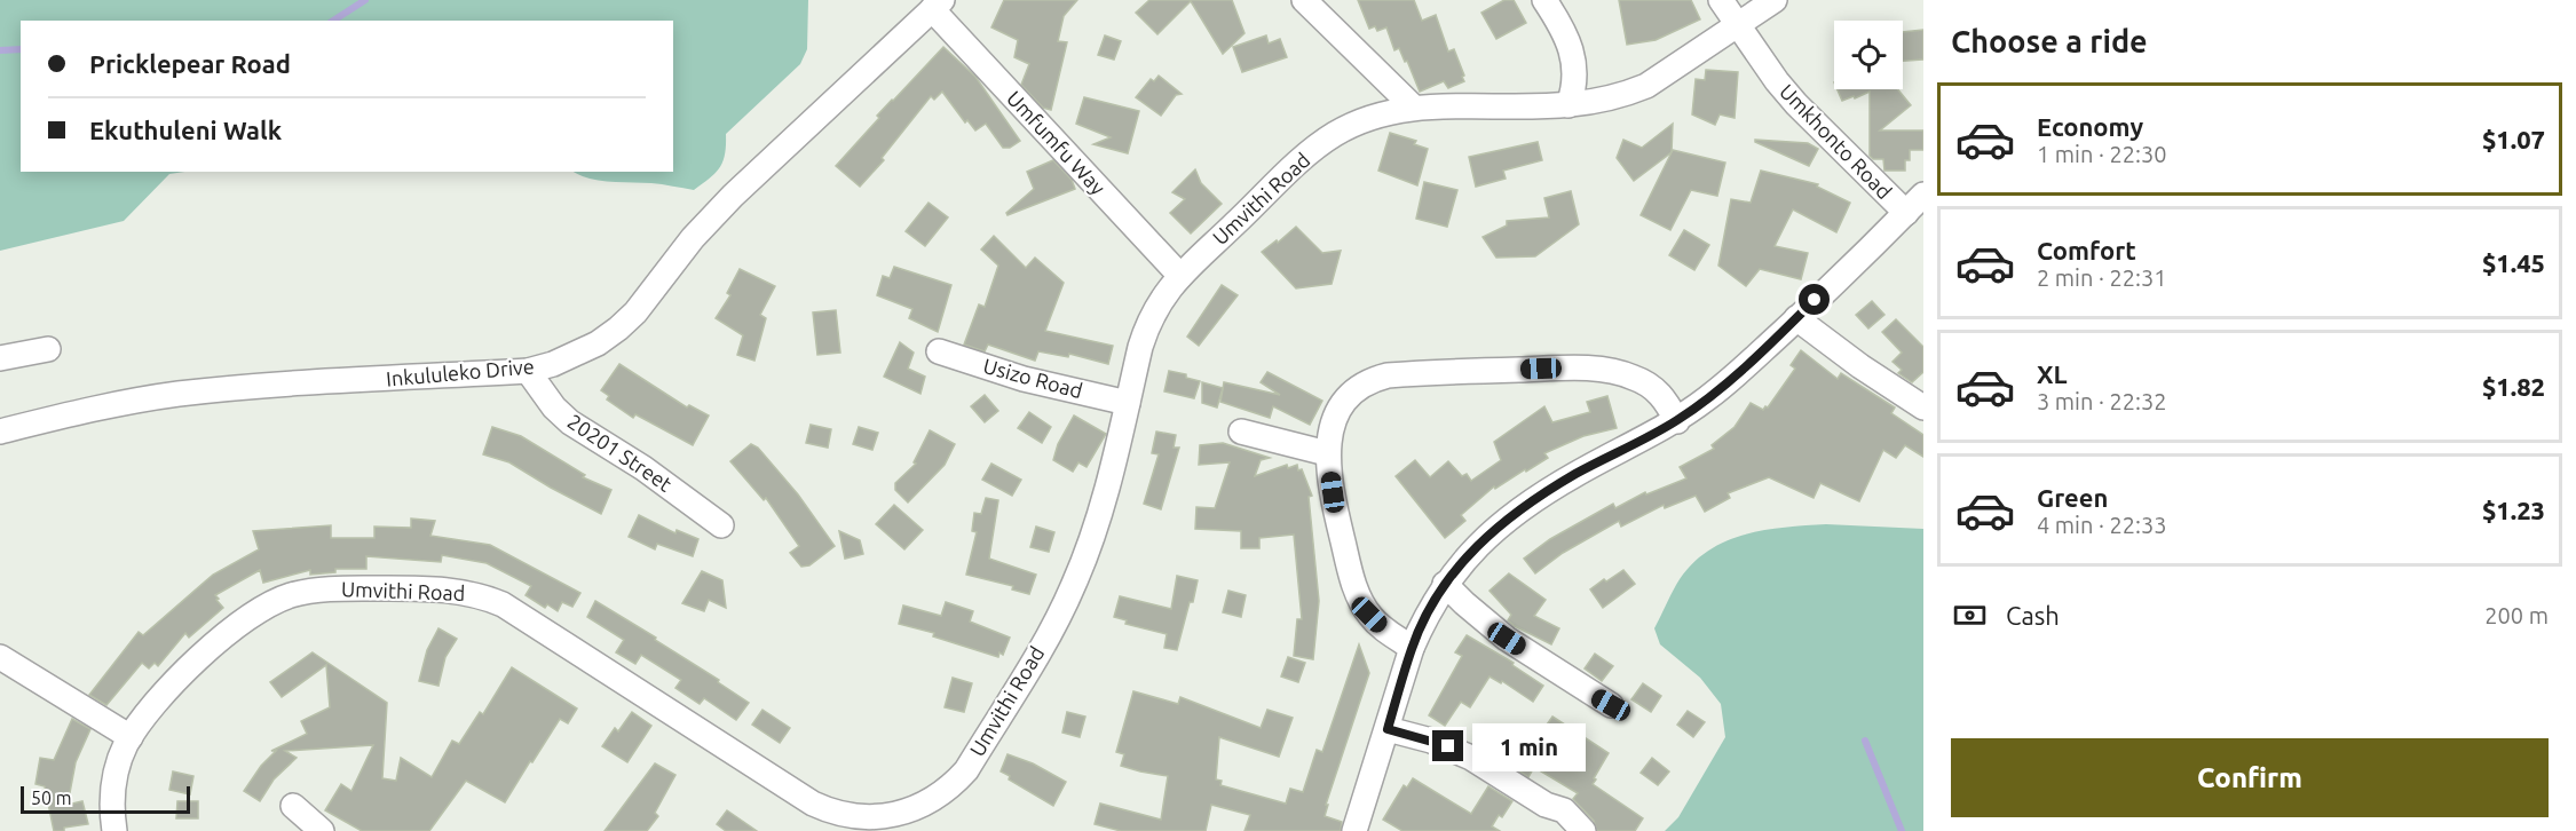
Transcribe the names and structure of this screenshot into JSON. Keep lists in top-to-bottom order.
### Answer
{
  "streets": {
    "street": [
      "Umkhonto Road",
      "Umfumfu Way",
      "Umvithi Road",
      "Inkululeko Drive",
      "Usizo Road",
      "20201 Street"
    ]
  },
  "crossings": [
    ["Umkhonto Road", "Umvithi Road"],
    ["Umfumfu Way", "Umvithi Road"],
    ["Umfumfu Way", "Inkululeko Drive"],
    ["Umvithi Road", "Usizo Road"],
    ["Inkululeko Drive", "20201 Street"]
  ],
  "scale_bar": "50 m",
  "page": {
    "heading": "Choose a ride",
    "banner": ["Pricklepear Road", "Ekuthuleni Walk"],
    "list": [
      {
        "name": "Economy",
        "note": "1 min · 22:30",
        "value": "$1.07"
      },
      {
        "name": "Comfort",
        "note": "2 min · 22:31",
        "value": "$1.45"
      },
      {
        "name": "XL",
        "note": "3 min · 22:32",
        "value": "$1.82"
      },
      {
        "name": "Green",
        "note": "4 min · 22:33",
        "value": "$1.23"
      }
    ],
    "pay": ["Cash", "200 m"],
    "bubble": "1 min",
    "buttons": "Confirm",
    "scale": "50 m"
  }
}
